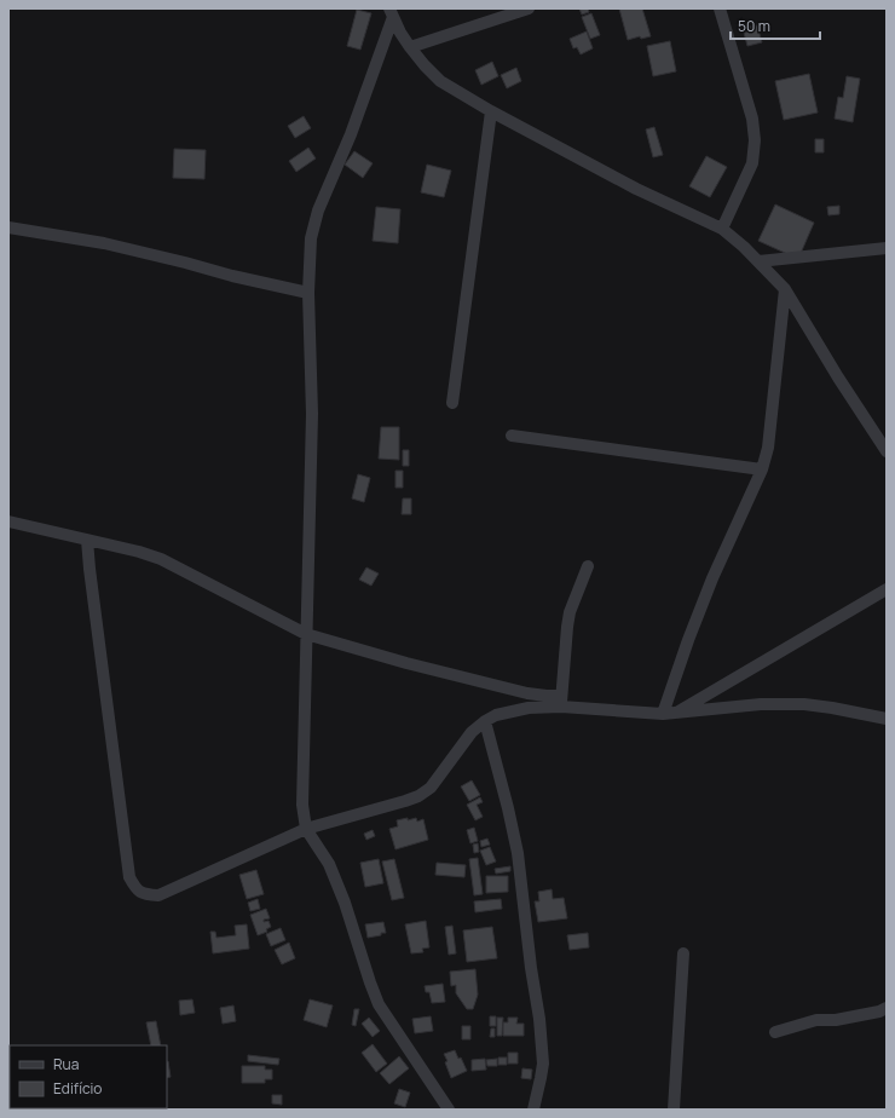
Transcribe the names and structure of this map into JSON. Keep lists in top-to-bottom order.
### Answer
{
  "legend": ["Rua", "Edifício"],
  "scale_bar": "50 m"
}
